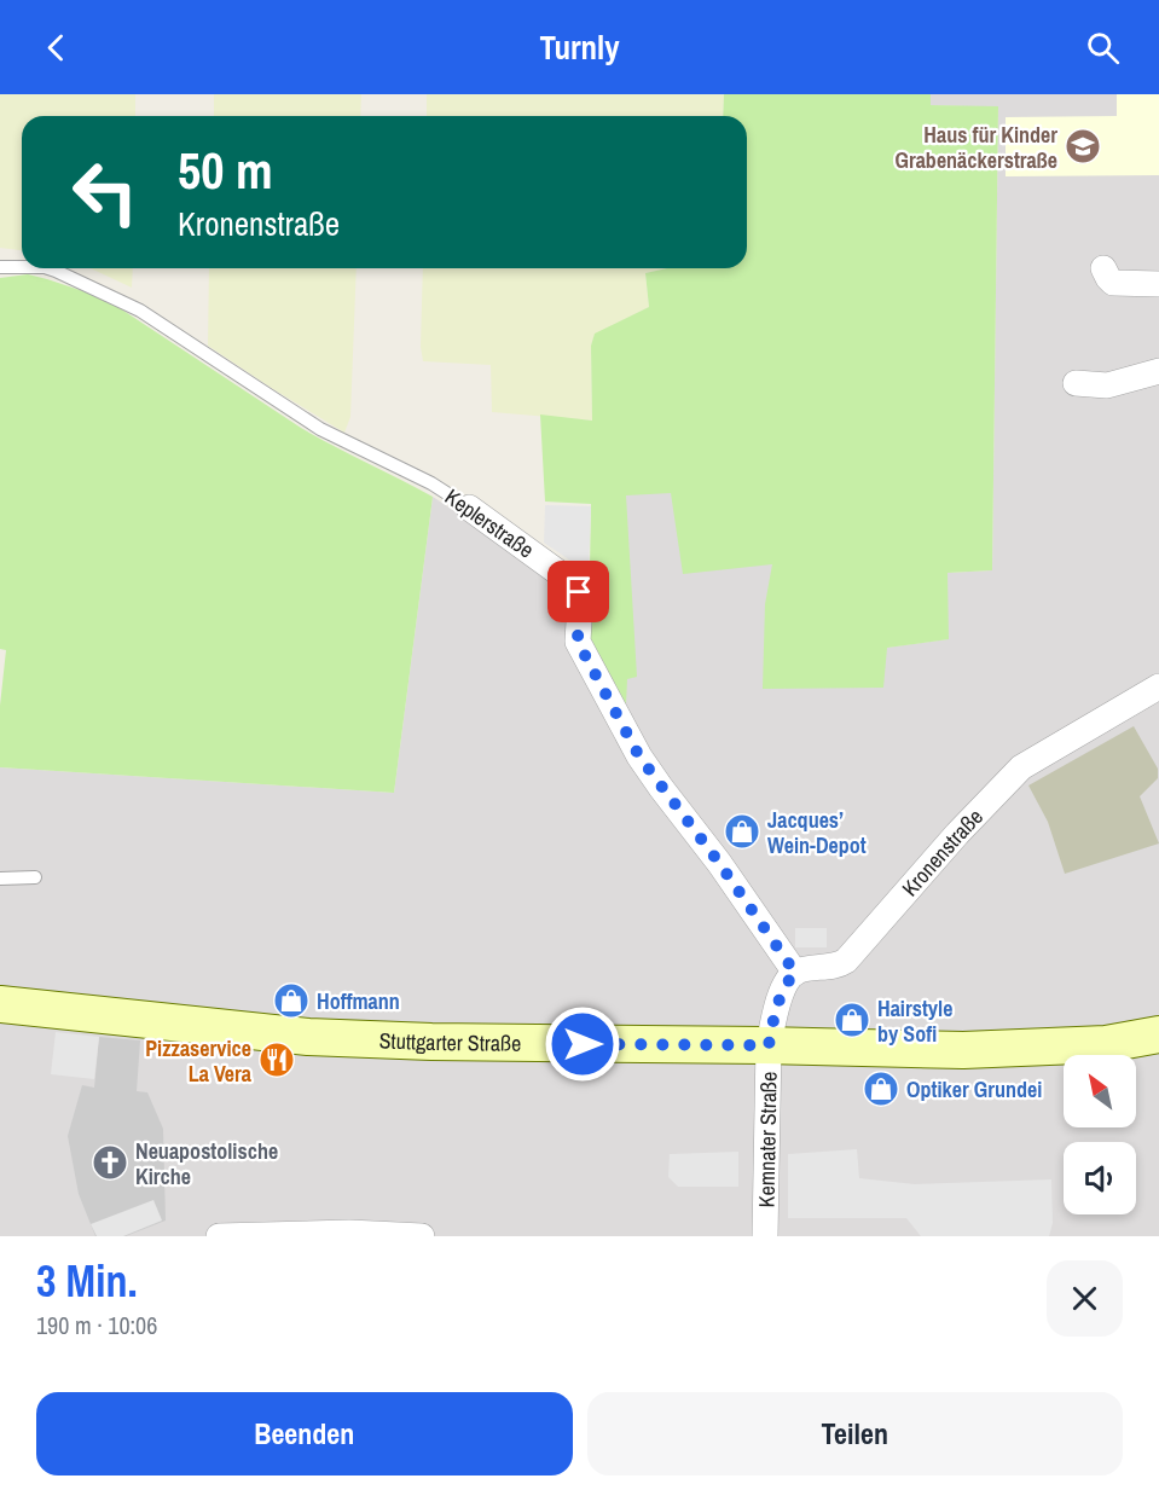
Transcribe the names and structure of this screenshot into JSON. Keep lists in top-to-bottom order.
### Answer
{
  "streets": {
    "main road": ["Stuttgarter Straße"],
    "street": ["Keplerstraße", "Kronenstraße", "Kemnater Straße"]
  },
  "crossings": [
    ["Keplerstraße", "Kronenstraße"],
    ["Stuttgarter Straße", "Kemnater Straße"]
  ],
  "places": {
    "school or university": ["Haus für Kinder Grabenäckerstraße"],
    "shop": [
      "Jacques’ Wein-Depot",
      "Hoffmann",
      "Hairstyle by Sofi",
      "Optiker Grundei"
    ],
    "restaurant": ["Pizzaservice La Vera"],
    "church": ["Neuapostolische Kirche"]
  },
  "north": "top left",
  "page": {
    "header": "Turnly",
    "turn": ["50 m", "Kronenstraße"],
    "heading": ["3 Min.", "190 m · 10:06"],
    "buttons": ["Beenden", "Teilen"]
  }
}
